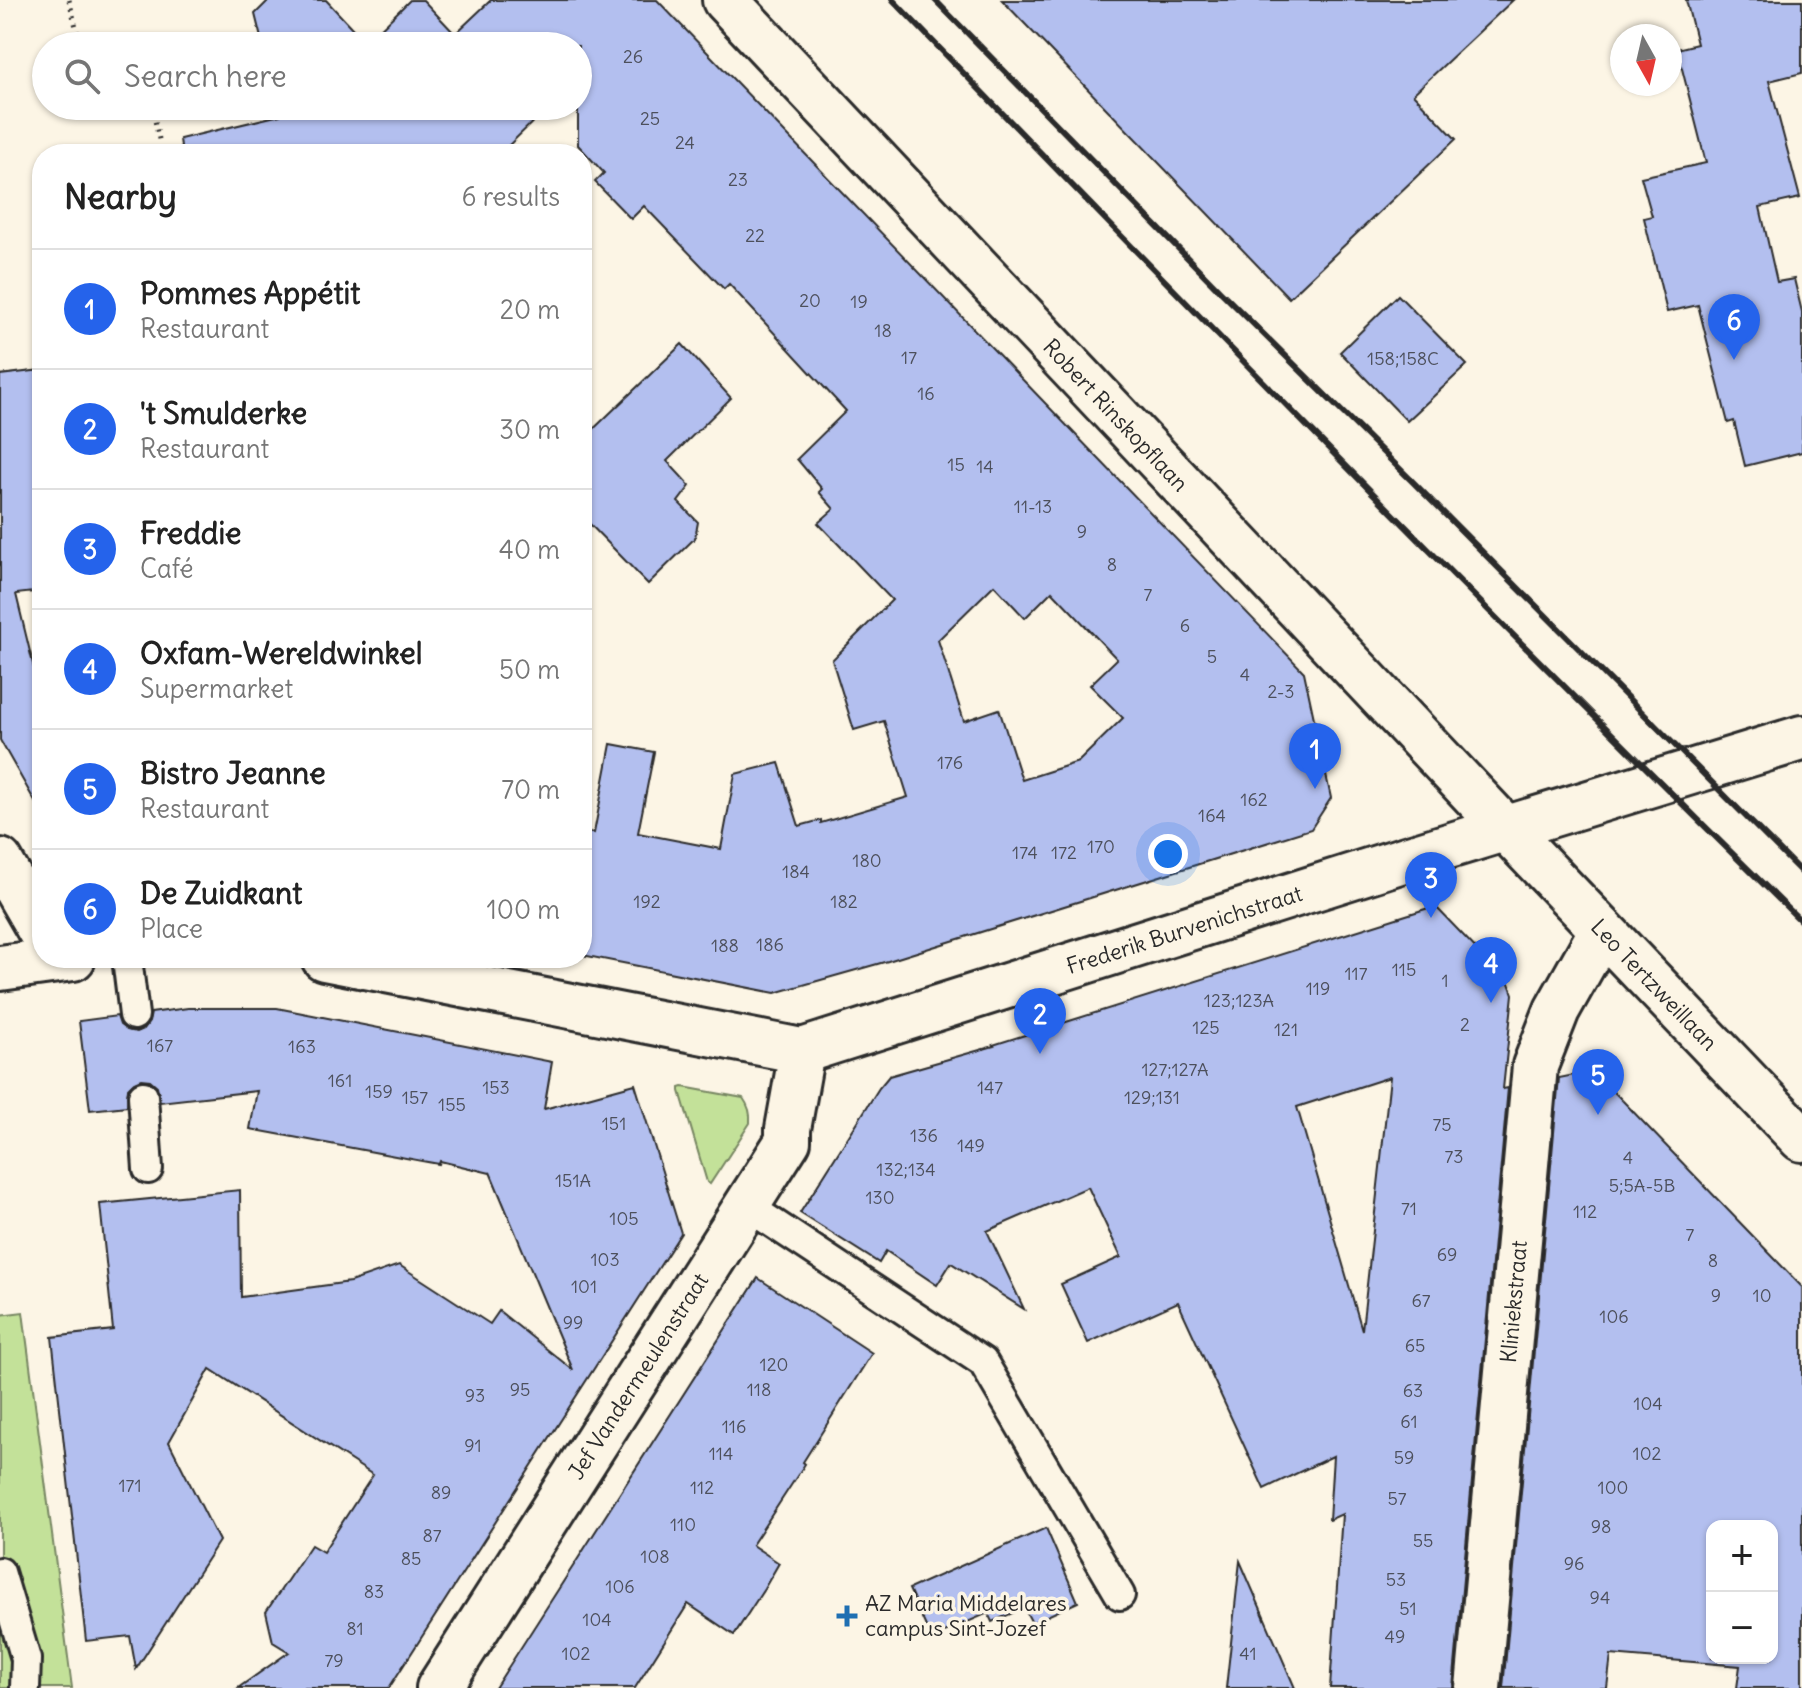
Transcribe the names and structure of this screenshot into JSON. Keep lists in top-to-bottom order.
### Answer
{
  "streets": {
    "street": [
      "Robert Rinskopflaan",
      "Frederik Burvenichstraat",
      "Leo Tertzweillaan",
      "Kliniekstraat",
      "Jef Vandermeulenstraat"
    ]
  },
  "crossings": [
    ["Robert Rinskopflaan", "Frederik Burvenichstraat"],
    ["Robert Rinskopflaan", "Leo Tertzweillaan"],
    ["Frederik Burvenichstraat", "Leo Tertzweillaan"],
    ["Frederik Burvenichstraat", "Jef Vandermeulenstraat"],
    ["Leo Tertzweillaan", "Kliniekstraat"]
  ],
  "places": {
    "health": ["AZ Maria Middelares campus Sint-Jozef"]
  },
  "house_numbers": [
    "26",
    "25",
    "24",
    "23",
    "22",
    "20",
    "19",
    "18",
    "17",
    "158;158C",
    "16",
    "15",
    "14",
    "11-13",
    "9",
    "8",
    "7",
    "6",
    "5",
    "4",
    "2-3",
    "176",
    "162",
    "164",
    "170",
    "174",
    "172",
    "180",
    "184",
    "192",
    "182",
    "186",
    "188",
    "115",
    "117",
    "1",
    "119",
    "123;123A",
    "2",
    "125",
    "121",
    "167",
    "163",
    "127;127A",
    "161",
    "153",
    "147",
    "159",
    "157",
    "129;131",
    "155",
    "151",
    "75",
    "136",
    "149",
    "73",
    "4",
    "132;134",
    "151A",
    "5;5A-5B",
    "130",
    "71",
    "112",
    "105",
    "7",
    "69",
    "103",
    "8",
    "101",
    "9",
    "10",
    "67",
    "106",
    "99",
    "65",
    "120",
    "95",
    "118",
    "63",
    "93",
    "104",
    "61",
    "116",
    "91",
    "114",
    "102",
    "59",
    "171",
    "112",
    "100",
    "89",
    "57",
    "110",
    "98",
    "87",
    "55",
    "108",
    "85",
    "96",
    "53",
    "106",
    "83",
    "94",
    "51",
    "104",
    "81",
    "49",
    "102",
    "41",
    "79"
  ],
  "north": "bottom",
  "page": {
    "search": "Search here",
    "heading": ["Nearby", "6 results"],
    "list": [
      {
        "mark": "1",
        "name": "Pommes Appétit",
        "note": "Restaurant",
        "value": "20 m"
      },
      {
        "mark": "2",
        "name": "'t Smulderke",
        "note": "Restaurant",
        "value": "30 m"
      },
      {
        "mark": "3",
        "name": "Freddie",
        "note": "Café",
        "value": "40 m"
      },
      {
        "mark": "4",
        "name": "Oxfam-Wereldwinkel",
        "note": "Supermarket",
        "value": "50 m"
      },
      {
        "mark": "5",
        "name": "Bistro Jeanne",
        "note": "Restaurant",
        "value": "70 m"
      },
      {
        "mark": "6",
        "name": "De Zuidkant",
        "note": "Place",
        "value": "100 m"
      }
    ],
    "pins": [
      "6",
      "1",
      "3",
      "4",
      "2",
      "5"
    ],
    "map_buttons": ["+", "−"]
  }
}
